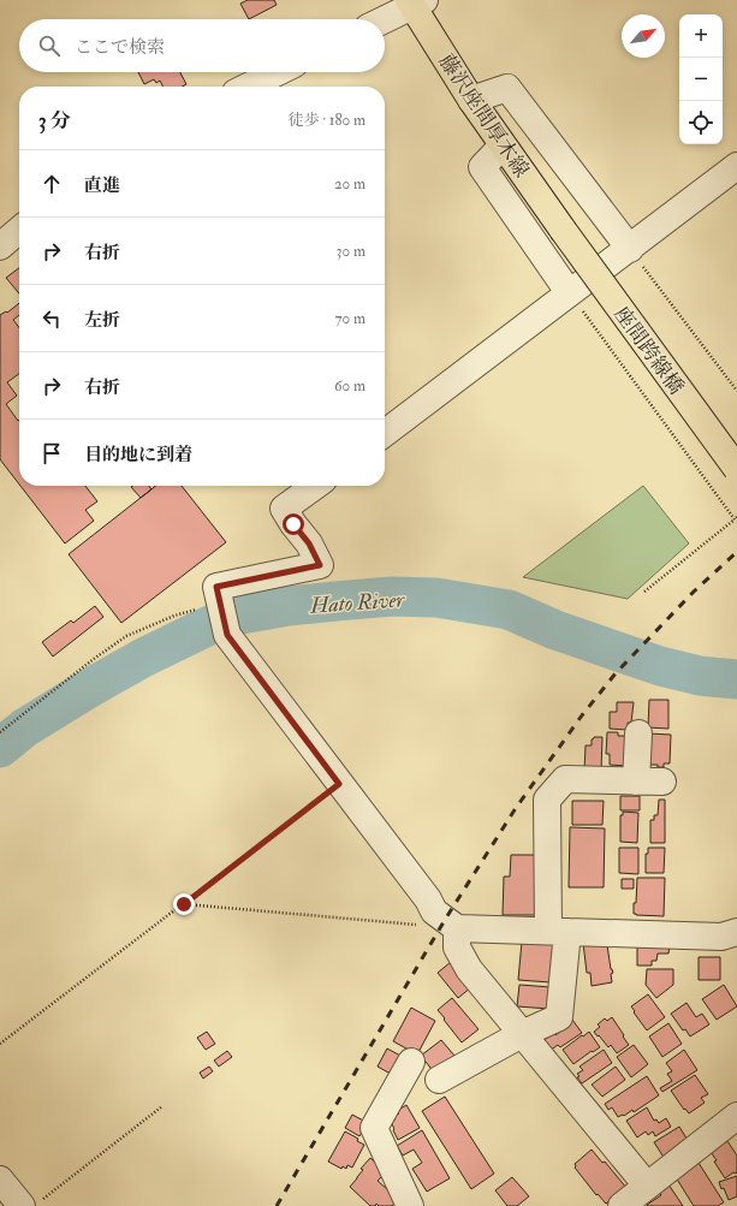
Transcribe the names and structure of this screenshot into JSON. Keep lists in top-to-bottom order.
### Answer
{
  "streets": {
    "main road": ["藤沢座間厚木線", "座間跨線橋"]
  },
  "crossings": [
    ["藤沢座間厚木線", "座間跨線橋"]
  ],
  "water": ["Hato River"],
  "north": "top right",
  "page": {
    "map_buttons": ["+", "−"],
    "search": "ここで検索",
    "heading": ["3 分", "徒歩 · 180 m"],
    "list": [
      ["直進", "20 m"],
      ["右折", "30 m"],
      ["左折", "70 m"],
      ["右折", "60 m"],
      "目的地に到着"
    ]
  }
}
